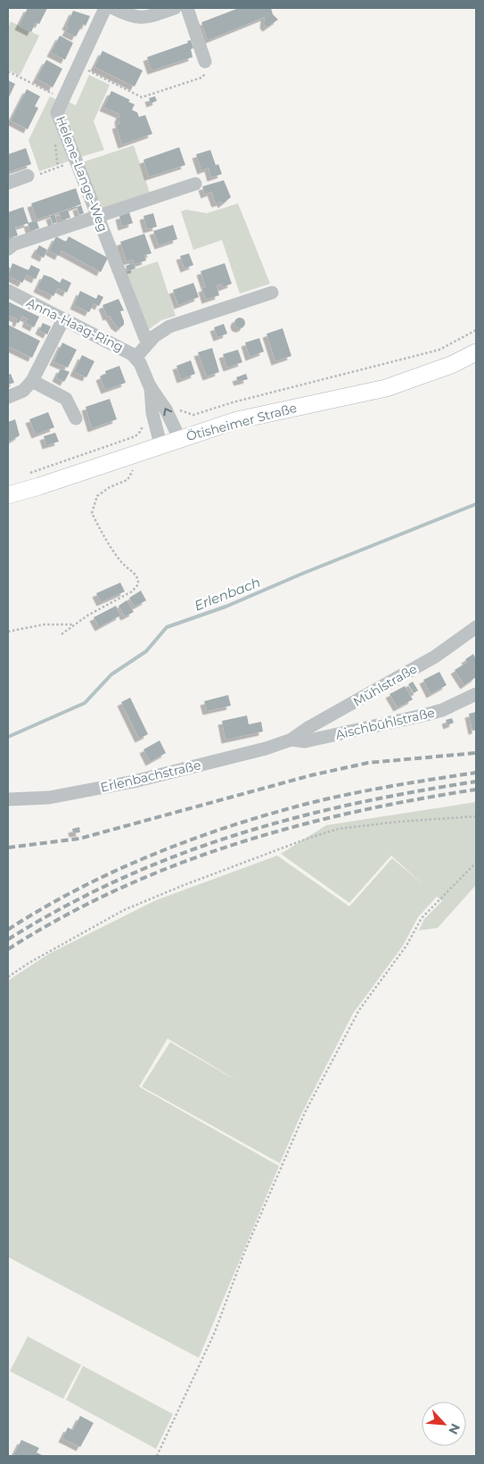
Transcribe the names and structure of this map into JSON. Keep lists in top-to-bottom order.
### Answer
{
  "streets": {
    "main road": ["Ötisheimer Straße"],
    "street": [
      "Helene-Lange-Weg",
      "Anna-Haag-Ring",
      "Mühlstraße",
      "Aischbühlstraße",
      "Erlenbachstraße"
    ]
  },
  "crossings": [
    ["Anna-Haag-Ring", "Ötisheimer Straße"],
    ["Mühlstraße", "Aischbühlstraße"],
    ["Mühlstraße", "Erlenbachstraße"],
    ["Aischbühlstraße", "Erlenbachstraße"]
  ],
  "water": ["Erlenbach"],
  "north": "bottom right"
}
